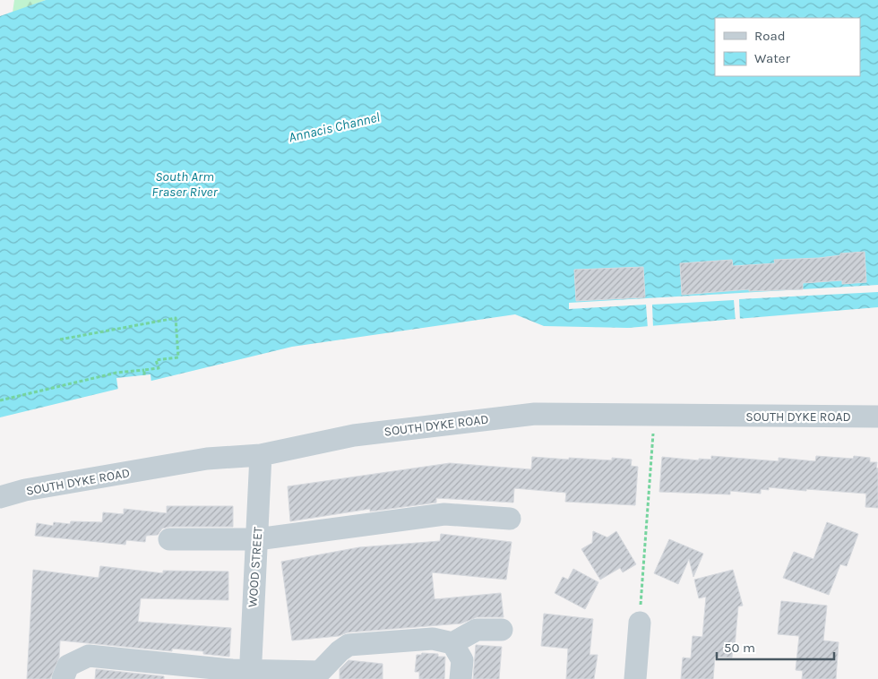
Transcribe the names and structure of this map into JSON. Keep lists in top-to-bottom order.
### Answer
{
  "streets": {
    "street": ["SOUTH DYKE ROAD", "WOOD STREET"]
  },
  "crossings": [
    ["SOUTH DYKE ROAD", "WOOD STREET"]
  ],
  "water": ["Annacis Channel", "South Arm Fraser River"],
  "legend": ["Road", "Water"],
  "scale_bar": "50 m"
}
